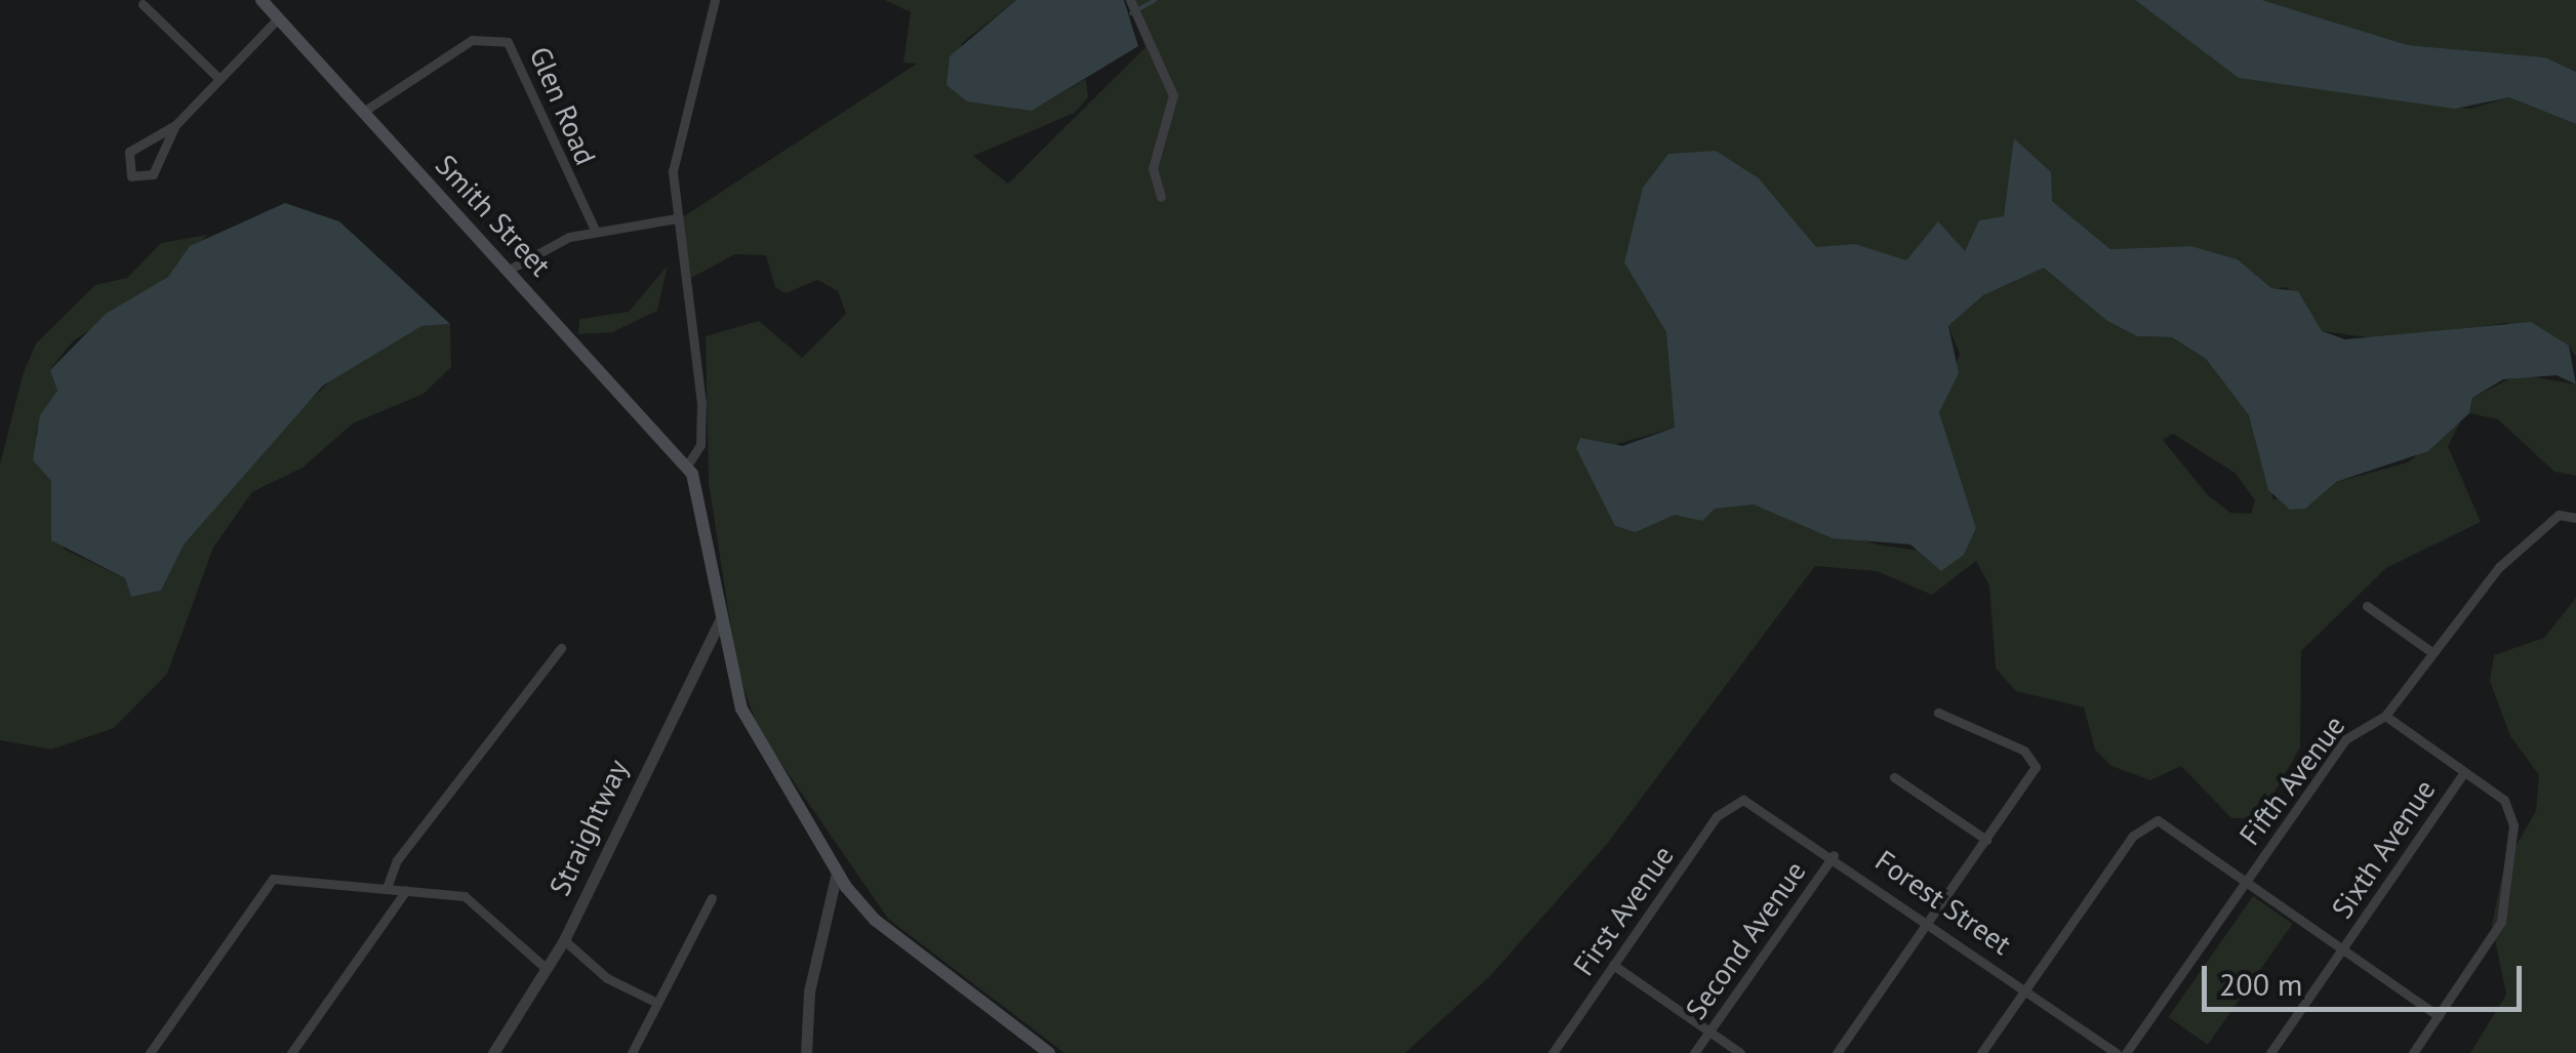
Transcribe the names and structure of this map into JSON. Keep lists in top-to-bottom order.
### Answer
{
  "streets": {
    "main road": ["Smith Street"],
    "street": [
      "Glen Road",
      "Fifth Avenue",
      "Straightway",
      "Sixth Avenue",
      "Forest Street",
      "First Avenue",
      "Second Avenue"
    ]
  },
  "crossings": [
    ["Glen Road", "Smith Street"],
    ["Forest Street", "First Avenue"],
    ["Forest Street", "Second Avenue"]
  ],
  "scale_bar": "200 m"
}
